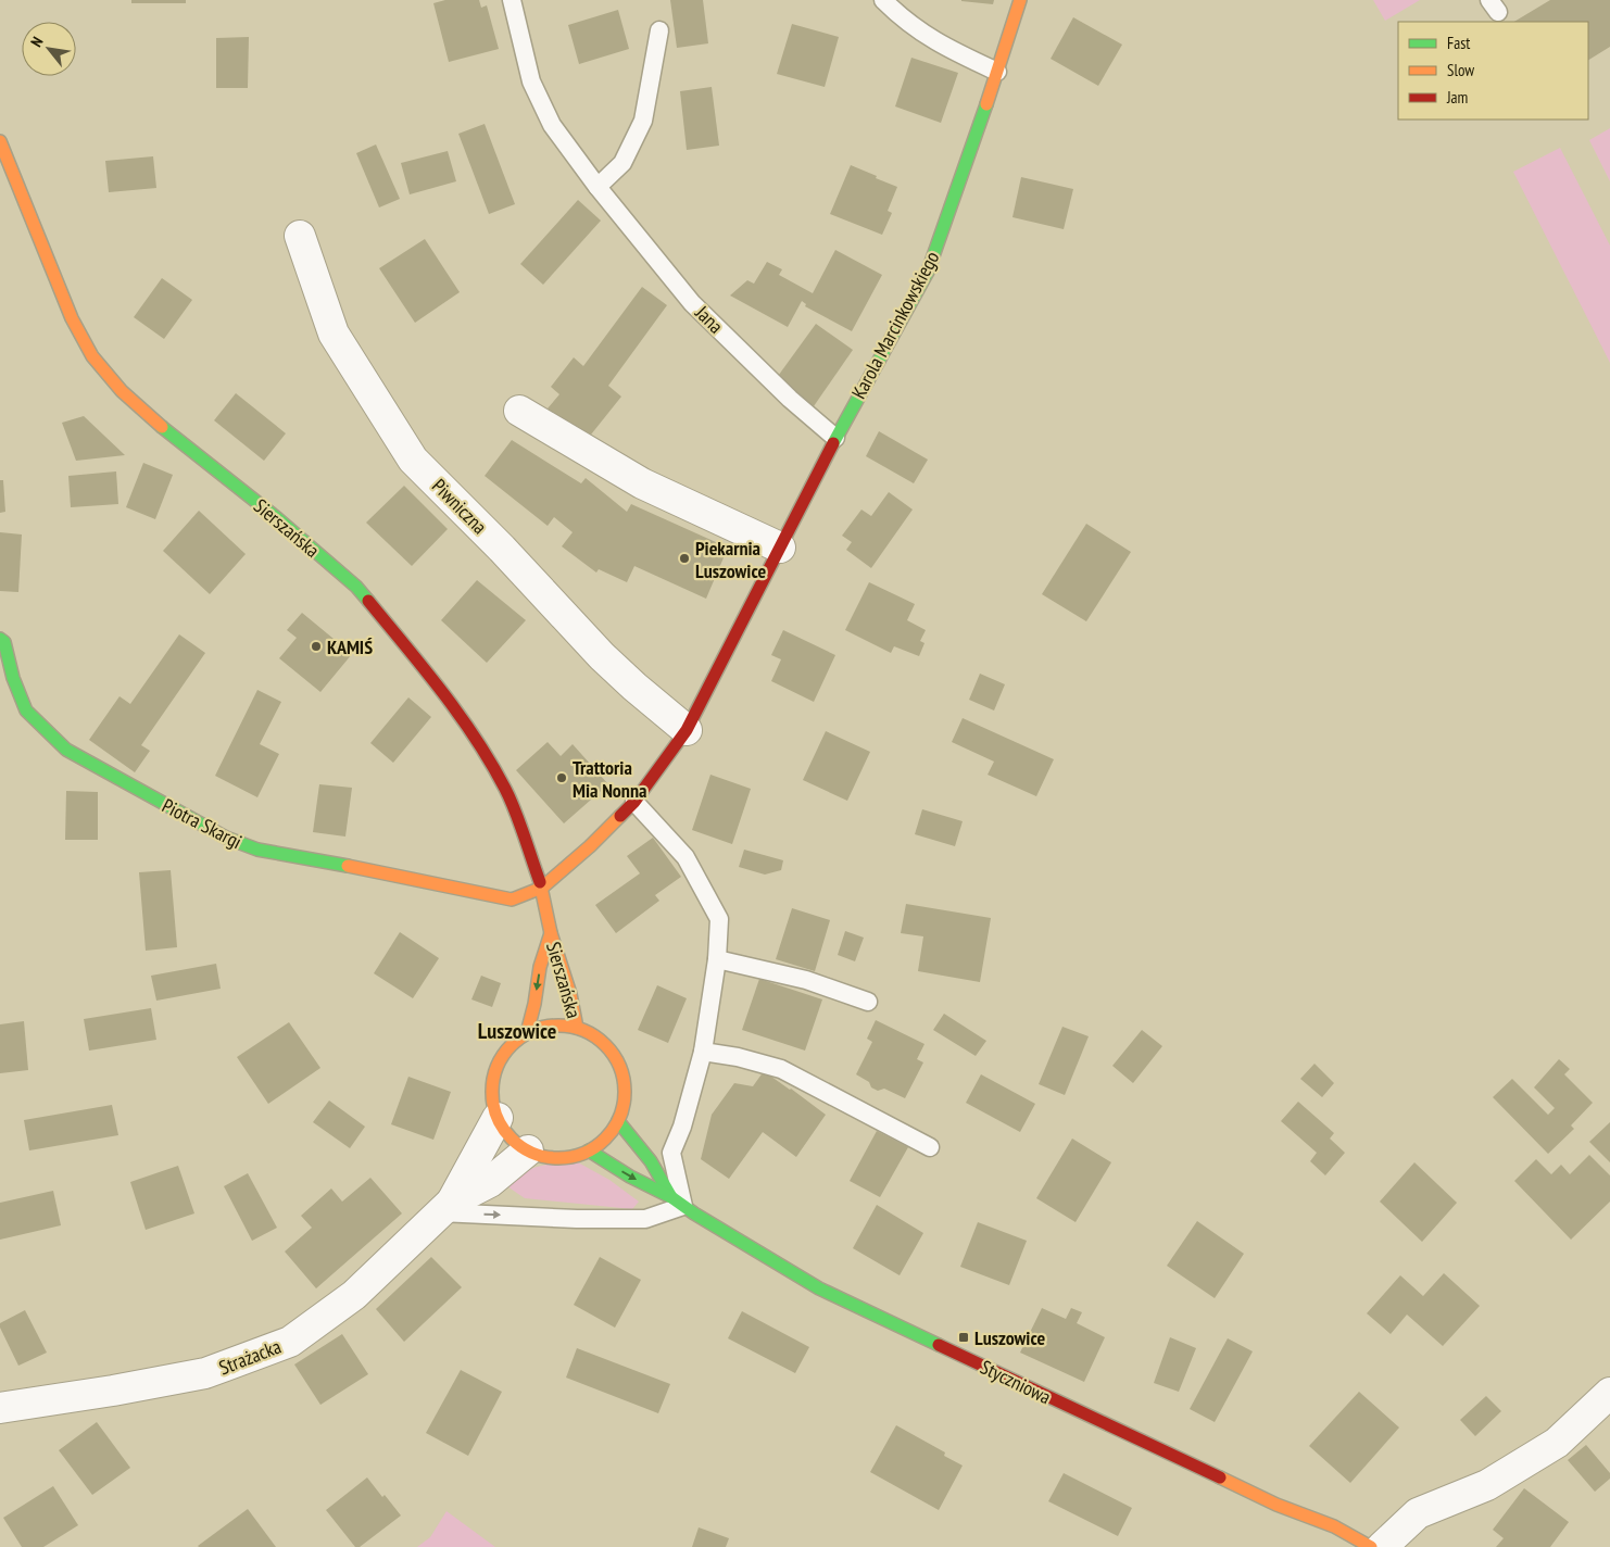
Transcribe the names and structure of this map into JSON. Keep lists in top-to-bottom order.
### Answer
{
  "streets": {
    "street": [
      "Karola Marcinkowskiego",
      "Piwniczna",
      "Sierszańska",
      "Piotra Skargi",
      "Strażacka",
      "Styczniowa"
    ],
    "lane": ["Jana"]
  },
  "crossings": [
    ["Jana", "Karola Marcinkowskiego"],
    ["Karola Marcinkowskiego", "Piwniczna"],
    ["Karola Marcinkowskiego", "Sierszańska"],
    ["Karola Marcinkowskiego", "Piotra Skargi"],
    ["Sierszańska", "Piotra Skargi"],
    ["Sierszańska", "Strażacka"],
    ["Sierszańska", "Styczniowa"],
    ["Strażacka", "Styczniowa"]
  ],
  "districts": ["Luszowice"],
  "places": {
    "other": ["Piekarnia Luszowice", "KAMIŚ", "Trattoria Mia Nonna"],
    "transit": ["Luszowice"]
  },
  "legend": ["Fast", "Slow", "Jam"],
  "north": "top left"
}
